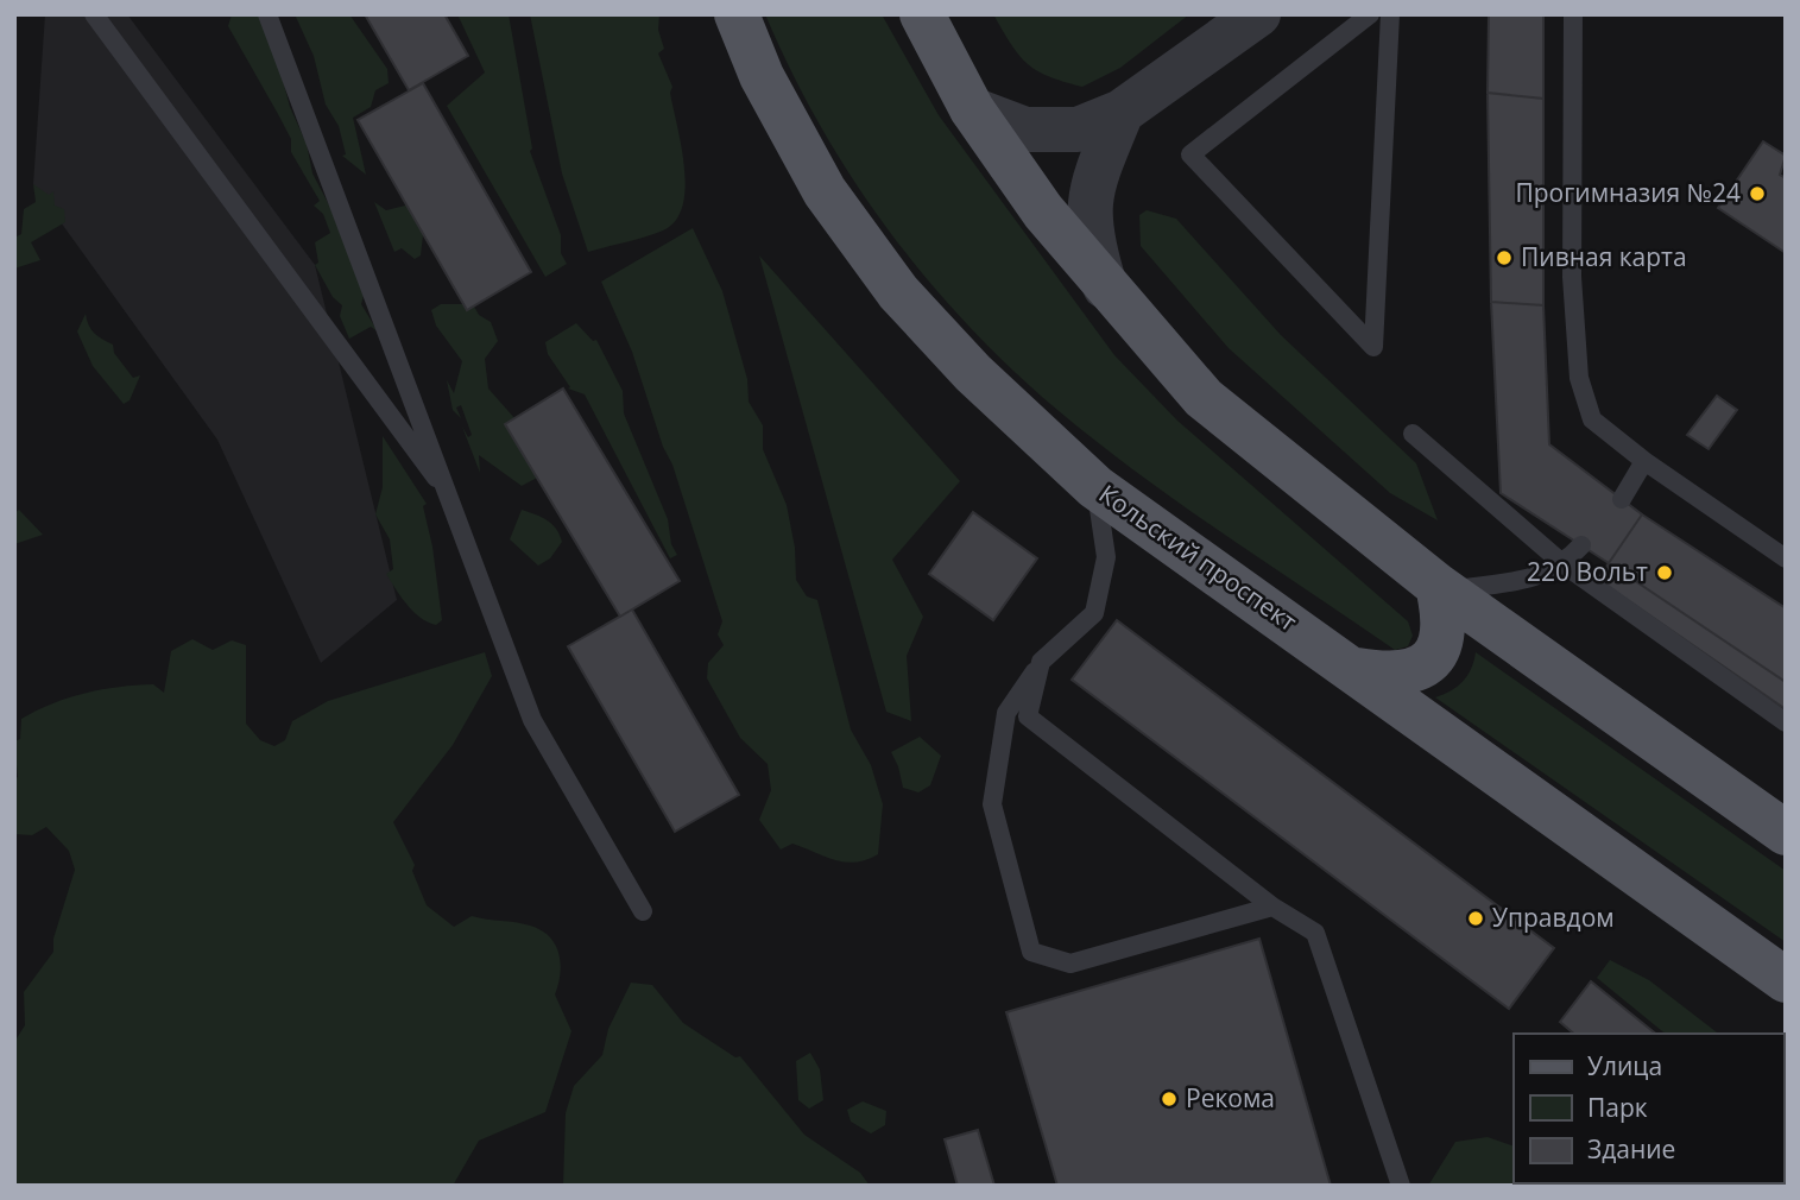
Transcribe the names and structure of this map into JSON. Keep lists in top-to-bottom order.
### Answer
{
  "streets": {
    "main road": ["Кольский проспект"]
  },
  "places": [
    "Прогимназия №24",
    "Пивная карта",
    "220 Вольт",
    "Управдом",
    "Рекома"
  ],
  "legend": ["Улица", "Парк", "Здание"]
}
